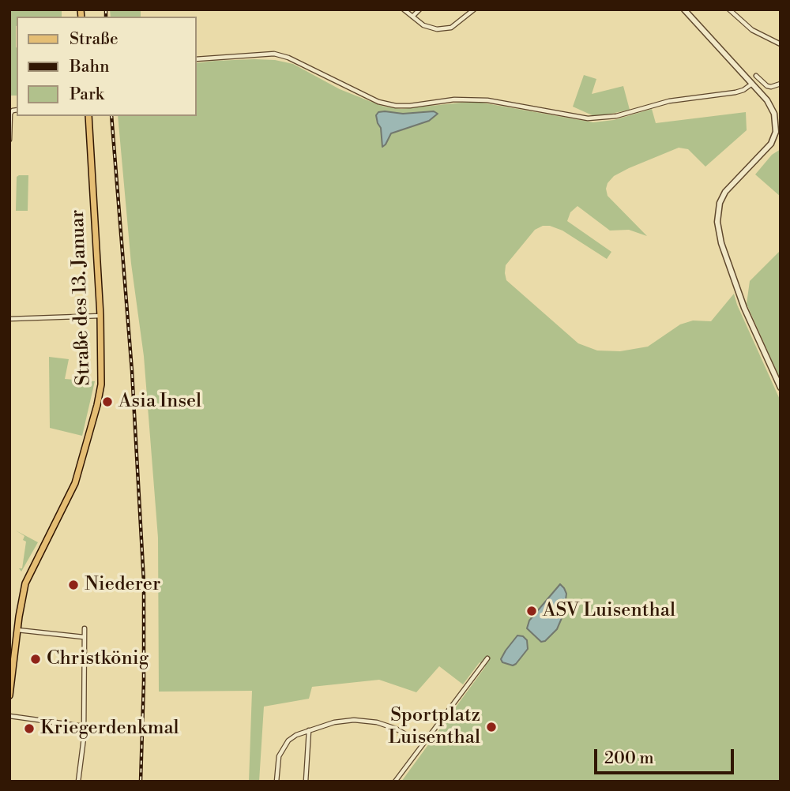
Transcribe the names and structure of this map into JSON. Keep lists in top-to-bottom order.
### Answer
{
  "streets": {
    "main road": ["Straße des 13. Januar"]
  },
  "places": [
    "Asia Insel",
    "Niederer",
    "ASV Luisenthal",
    "Christkönig",
    "Sportplatz Luisenthal",
    "Kriegerdenkmal"
  ],
  "legend": ["Straße", "Bahn", "Park"],
  "scale_bar": "200 m"
}
